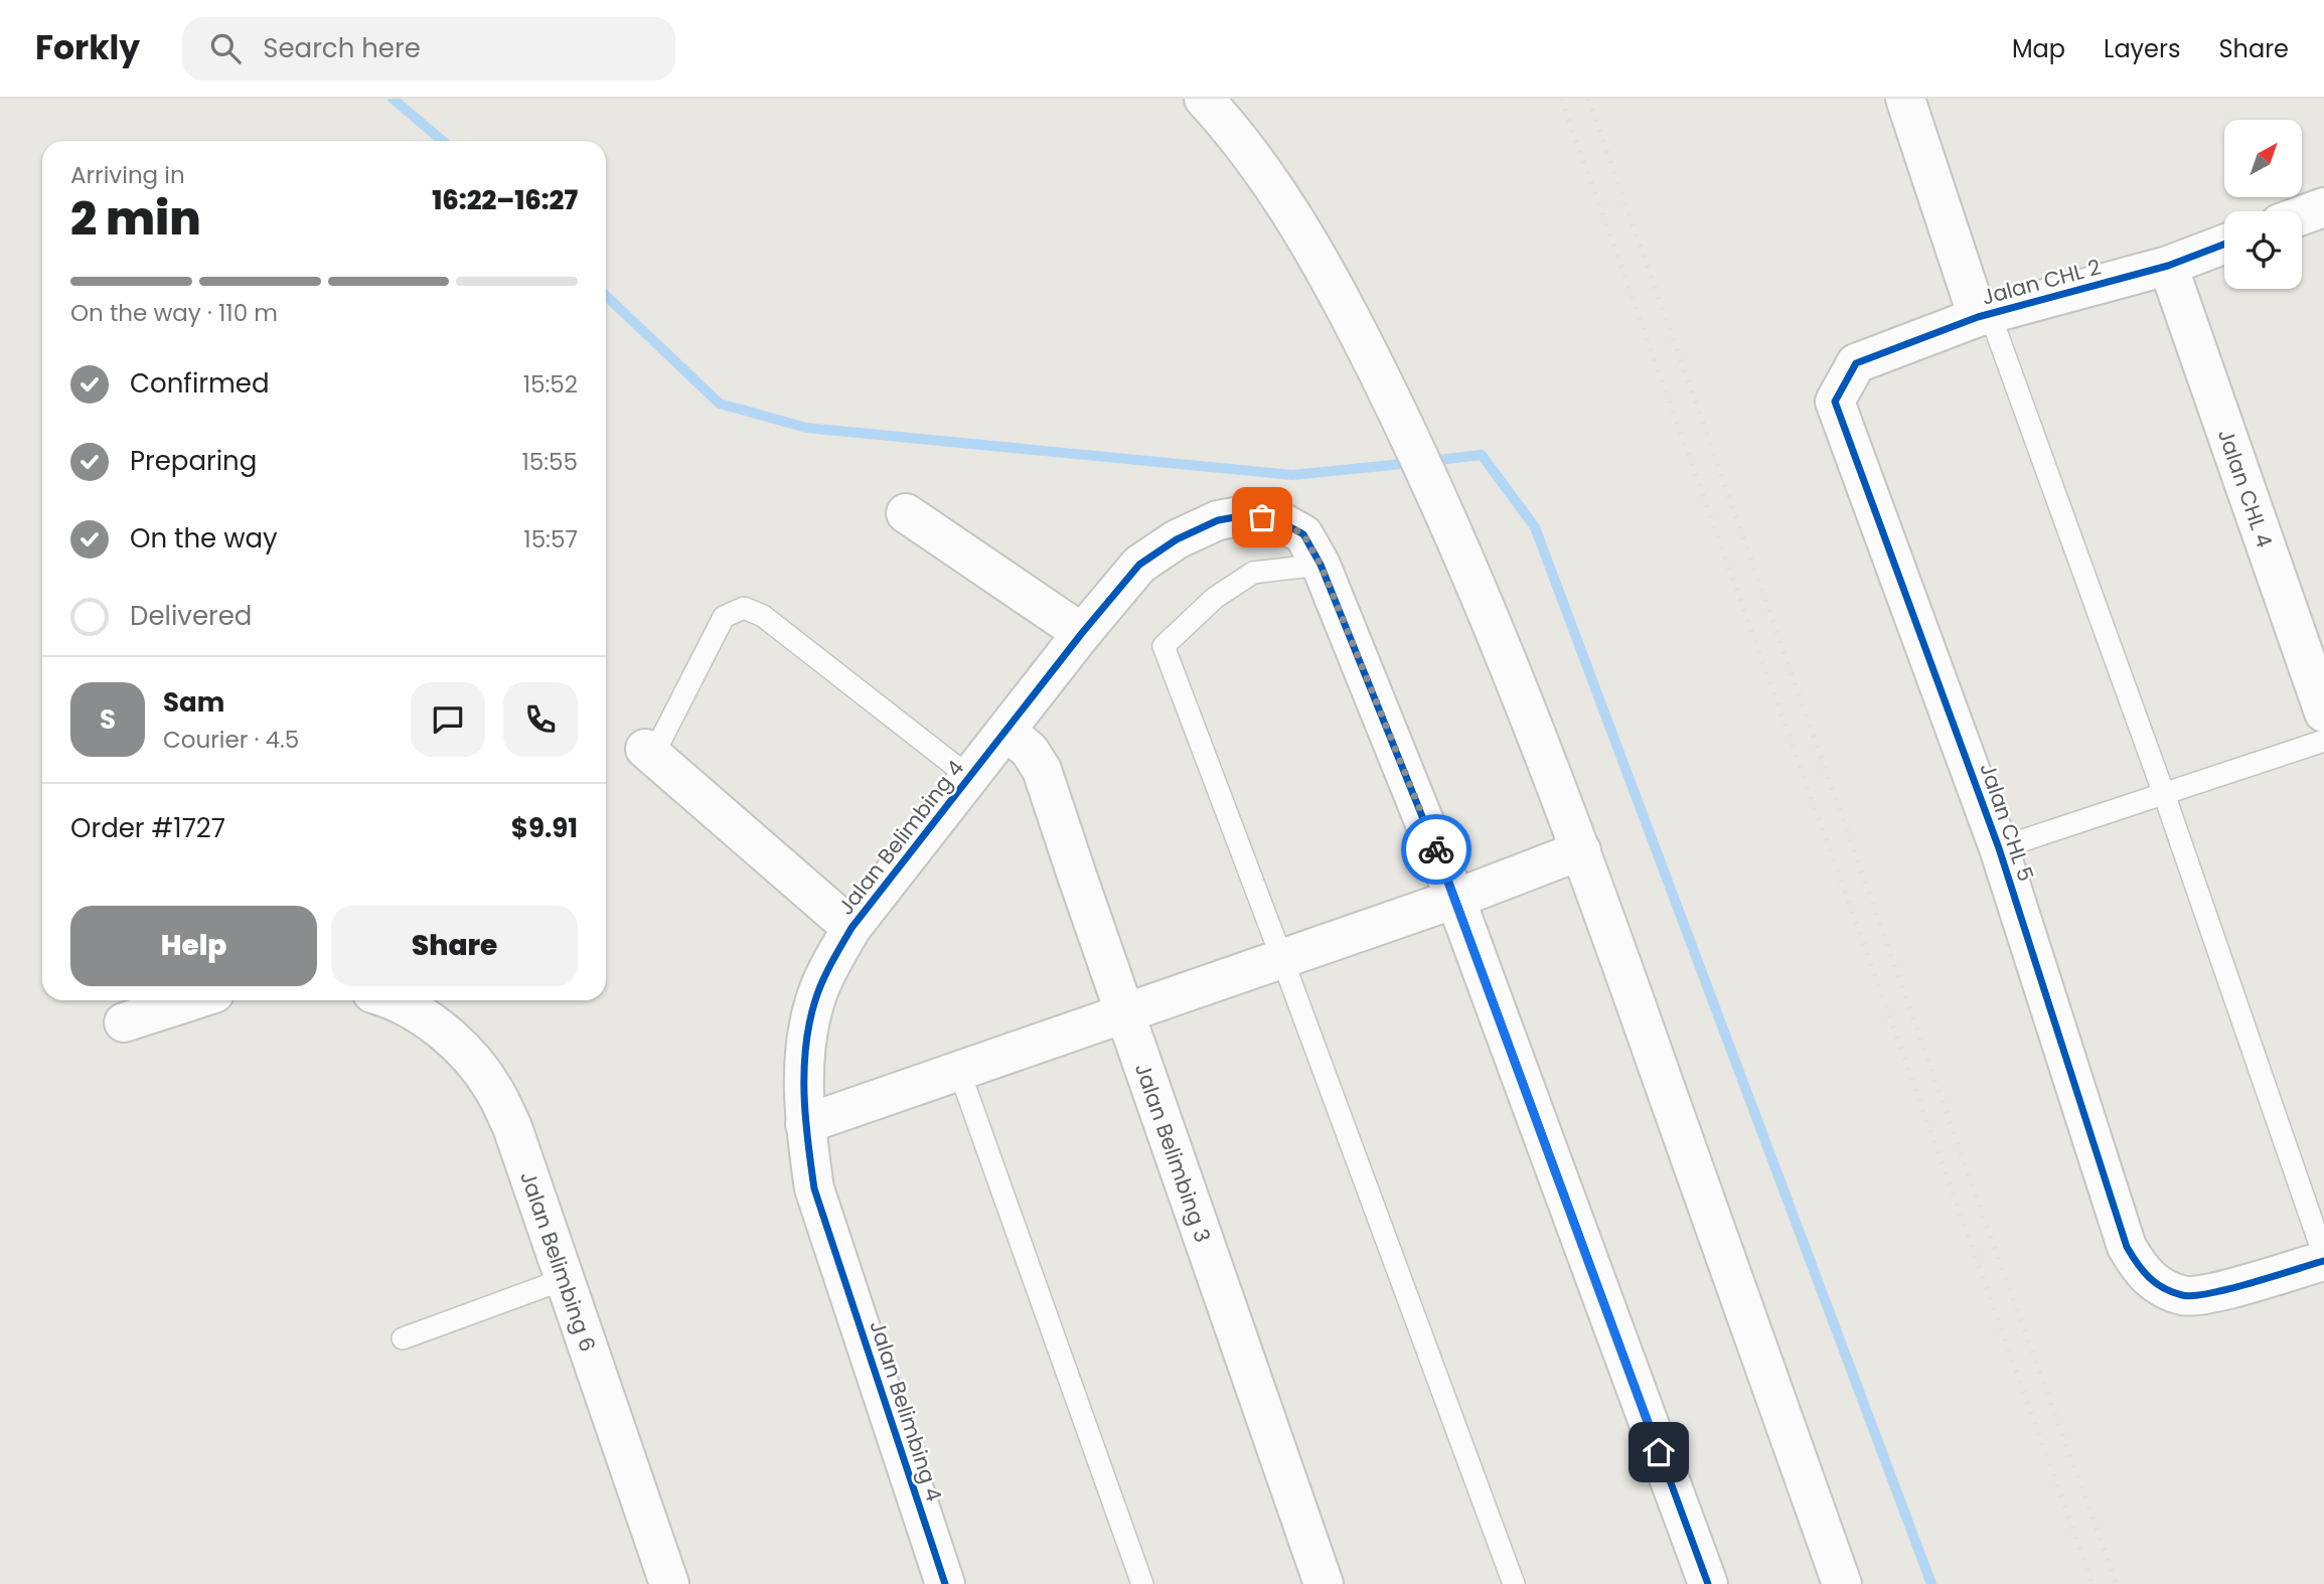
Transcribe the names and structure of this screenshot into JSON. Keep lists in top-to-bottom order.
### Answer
{
  "streets": {
    "street": [
      "Jalan CHL 2",
      "Jalan CHL 4",
      "Jalan CHL 5",
      "Jalan Belimbing 4",
      "Jalan Belimbing 3",
      "Jalan Belimbing 6"
    ]
  },
  "crossings": [
    ["Jalan CHL 2", "Jalan CHL 4"],
    ["Jalan CHL 2", "Jalan CHL 5"],
    ["Jalan Belimbing 4", "Jalan Belimbing 3"]
  ],
  "north": "top right",
  "page": {
    "header": "Forkly",
    "search": "Search here",
    "nav": ["Map", "Layers", "Share"],
    "heading": ["2 min", "Arriving in", "16:22–16:27"],
    "panel": [
      "Sam",
      "Courier · 4.5",
      "Order #1727",
      "$9.91"
    ],
    "bar": "On the way · 110 m",
    "list": [
      ["Confirmed", "15:52"],
      ["Preparing", "15:55"],
      ["On the way", "15:57"],
      "Delivered"
    ],
    "round": "S",
    "buttons": ["Help", "Share"]
  }
}
